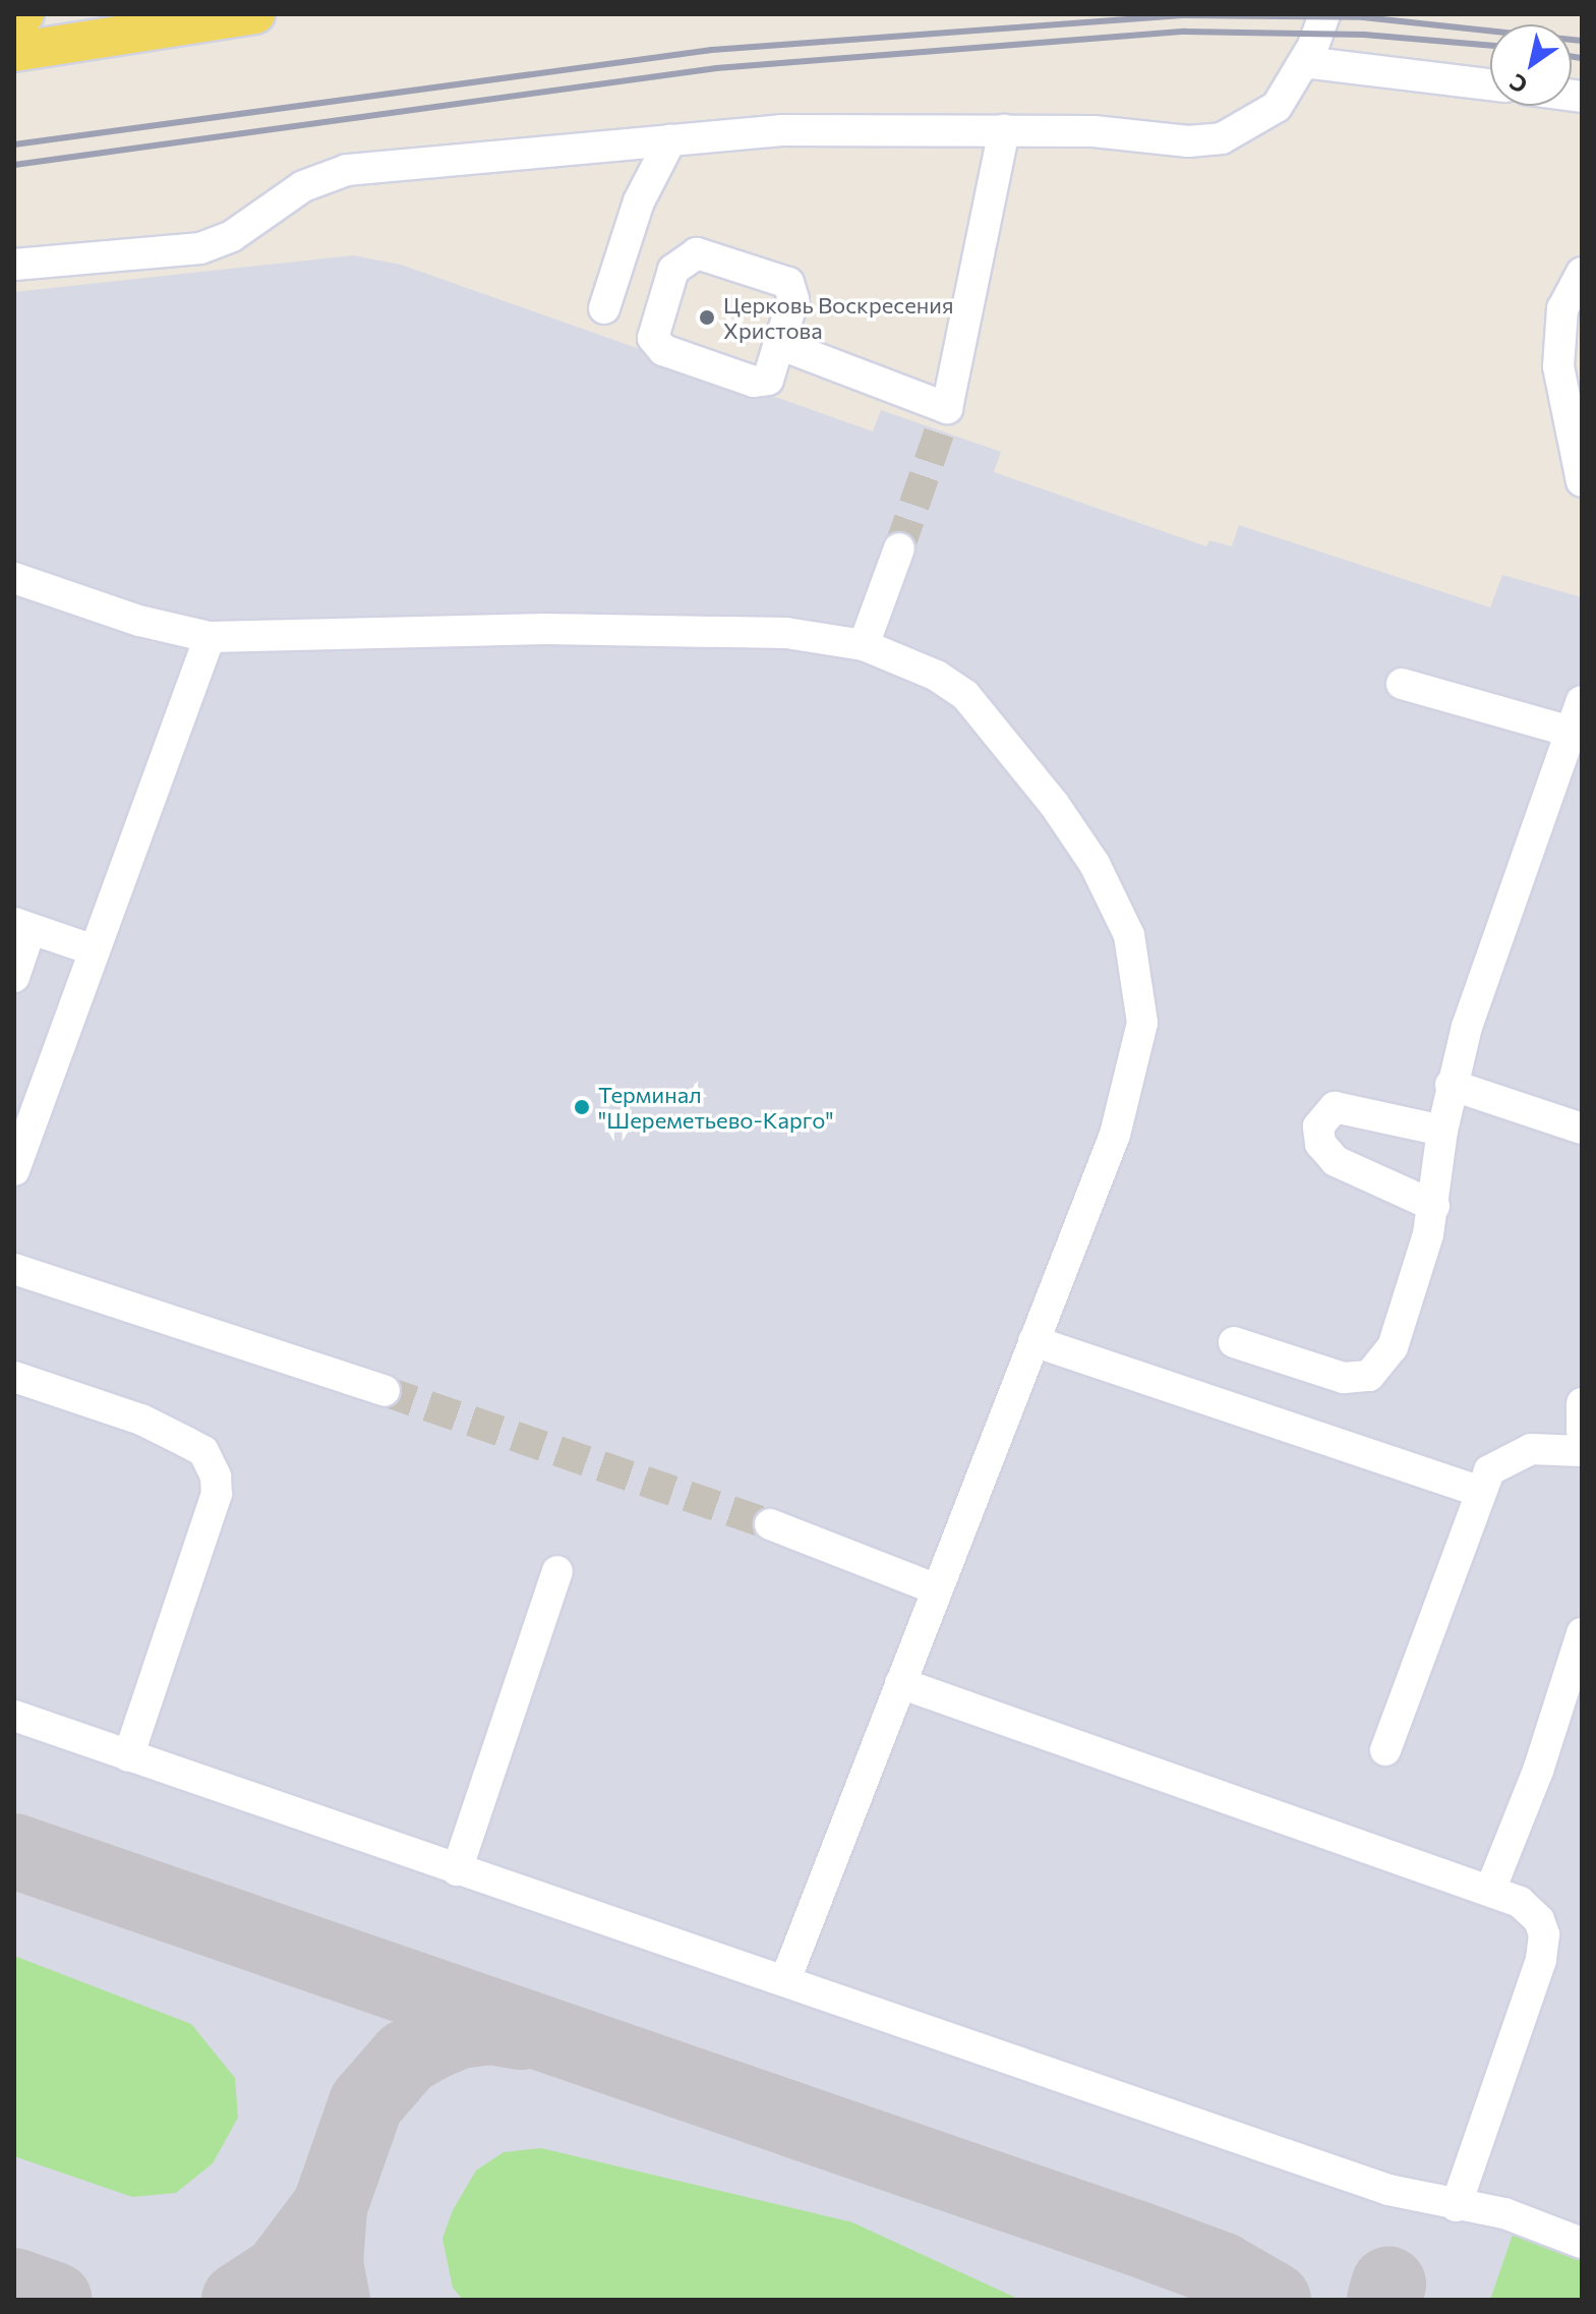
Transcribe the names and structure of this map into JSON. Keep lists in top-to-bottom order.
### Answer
{
  "places": ["Церковь Воскресения Христова", "Терминал \"Шереметьево-Карго\""],
  "north": "bottom left"
}
